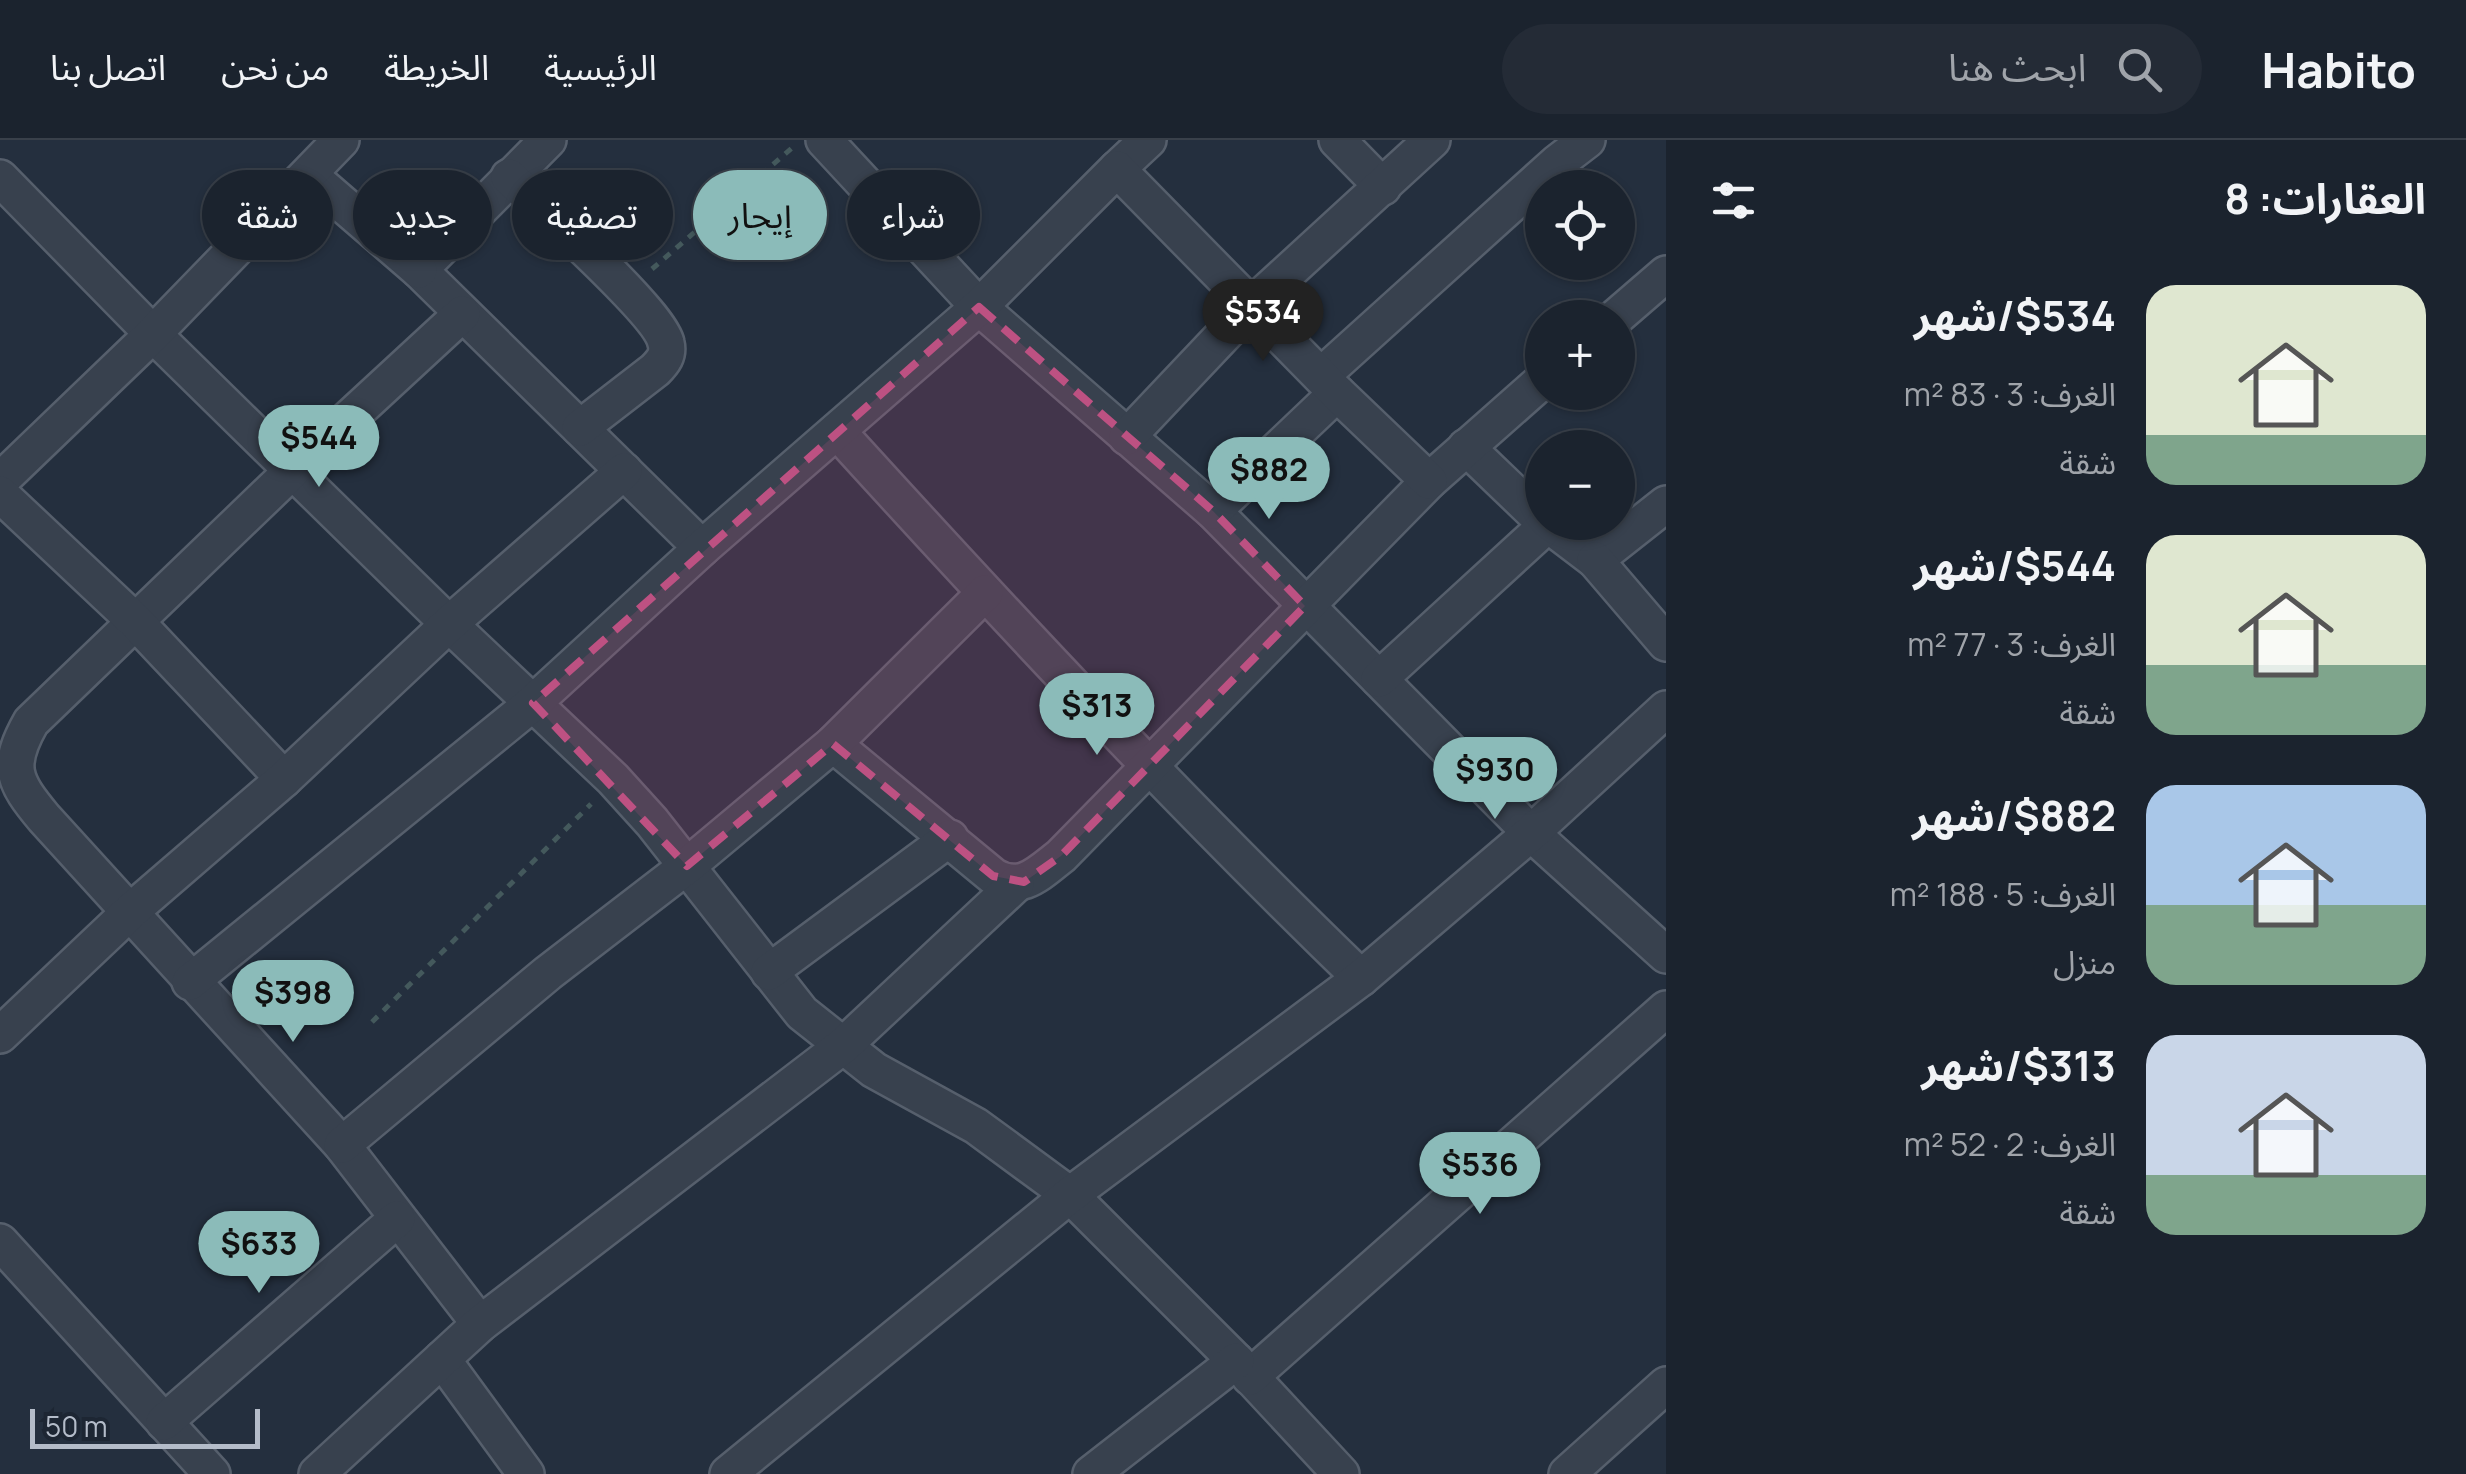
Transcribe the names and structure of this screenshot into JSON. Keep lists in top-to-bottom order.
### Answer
{
  "scale_bar": "50 m",
  "page": {
    "header": "Habito",
    "search": "ابحث هنا",
    "nav": [
      "الرئيسية",
      "الخريطة",
      "من نحن",
      "اتصل بنا"
    ],
    "heading": "العقارات: 8",
    "map_buttons": ["+", "−"],
    "chip": [
      "شراء",
      "إيجار",
      "تصفية",
      "جديد",
      "شقة"
    ],
    "list": [
      {
        "name": "$534/شهر",
        "note": "الغرف: 3 · 83 m² · شقة"
      },
      {
        "name": "$544/شهر",
        "note": "الغرف: 3 · 77 m² · شقة"
      },
      {
        "name": "$882/شهر",
        "note": "الغرف: 5 · 188 m² · منزل"
      },
      {
        "name": "$313/شهر",
        "note": "الغرف: 2 · 52 m² · شقة"
      }
    ],
    "price": [
      "$534",
      "$544",
      "$882",
      "$313",
      "$930",
      "$398",
      "$536",
      "$633"
    ],
    "scale": "50 m"
  }
}
